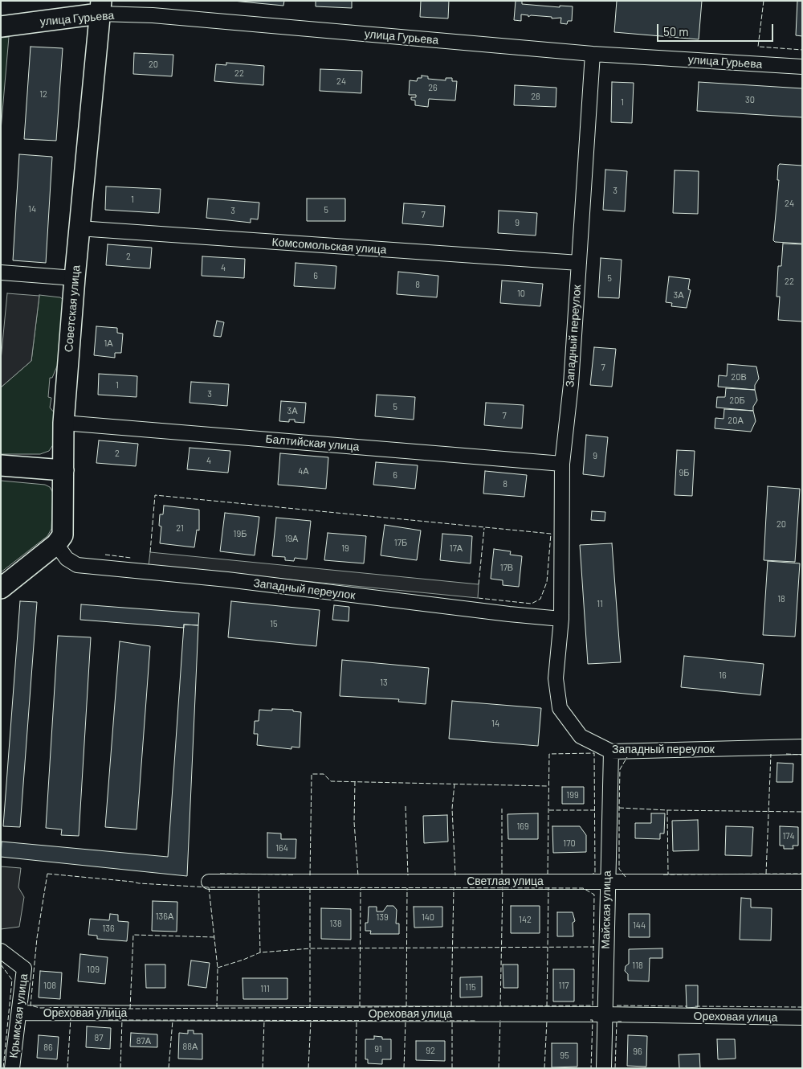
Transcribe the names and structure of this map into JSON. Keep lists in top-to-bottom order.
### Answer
{
  "streets": {
    "street": [
      "улица Гурьева",
      "Комсомольская улица",
      "Советская улица",
      "Западный переулок",
      "Балтийская улица",
      "Светлая улица",
      "Майская улица",
      "Ореховая улица",
      "Крымская улица"
    ]
  },
  "crossings": [
    ["улица Гурьева", "Советская улица"],
    ["улица Гурьева", "Западный переулок"],
    ["Комсомольская улица", "Советская улица"],
    ["Комсомольская улица", "Западный переулок"],
    ["Советская улица", "Западный переулок"],
    ["Советская улица", "Балтийская улица"],
    ["Западный переулок", "Балтийская улица"],
    ["Западный переулок", "Майская улица"],
    ["Светлая улица", "Майская улица"],
    ["Майская улица", "Ореховая улица"],
    ["Ореховая улица", "Крымская улица"]
  ],
  "house_numbers": [
    "20",
    "22",
    "24",
    "26",
    "12",
    "28",
    "30",
    "1",
    "3",
    "1",
    "24",
    "14",
    "5",
    "3",
    "7",
    "9",
    "2",
    "4",
    "6",
    "5",
    "22",
    "8",
    "10",
    "3А",
    "1А",
    "7",
    "20В",
    "1",
    "3",
    "20Б",
    "5",
    "3А",
    "7",
    "20А",
    "2",
    "9",
    "4",
    "4А",
    "9Б",
    "6",
    "8",
    "20",
    "21",
    "19Б",
    "19А",
    "17Б",
    "19",
    "17А",
    "17В",
    "18",
    "11",
    "15",
    "16",
    "13",
    "14",
    "199",
    "169",
    "174",
    "170",
    "164",
    "136А",
    "139",
    "140",
    "142",
    "138",
    "144",
    "136",
    "118",
    "109",
    "108",
    "117",
    "115",
    "111",
    "87",
    "87А",
    "88А",
    "86",
    "91",
    "92",
    "96",
    "95"
  ],
  "scale_bar": "50 m"
}
